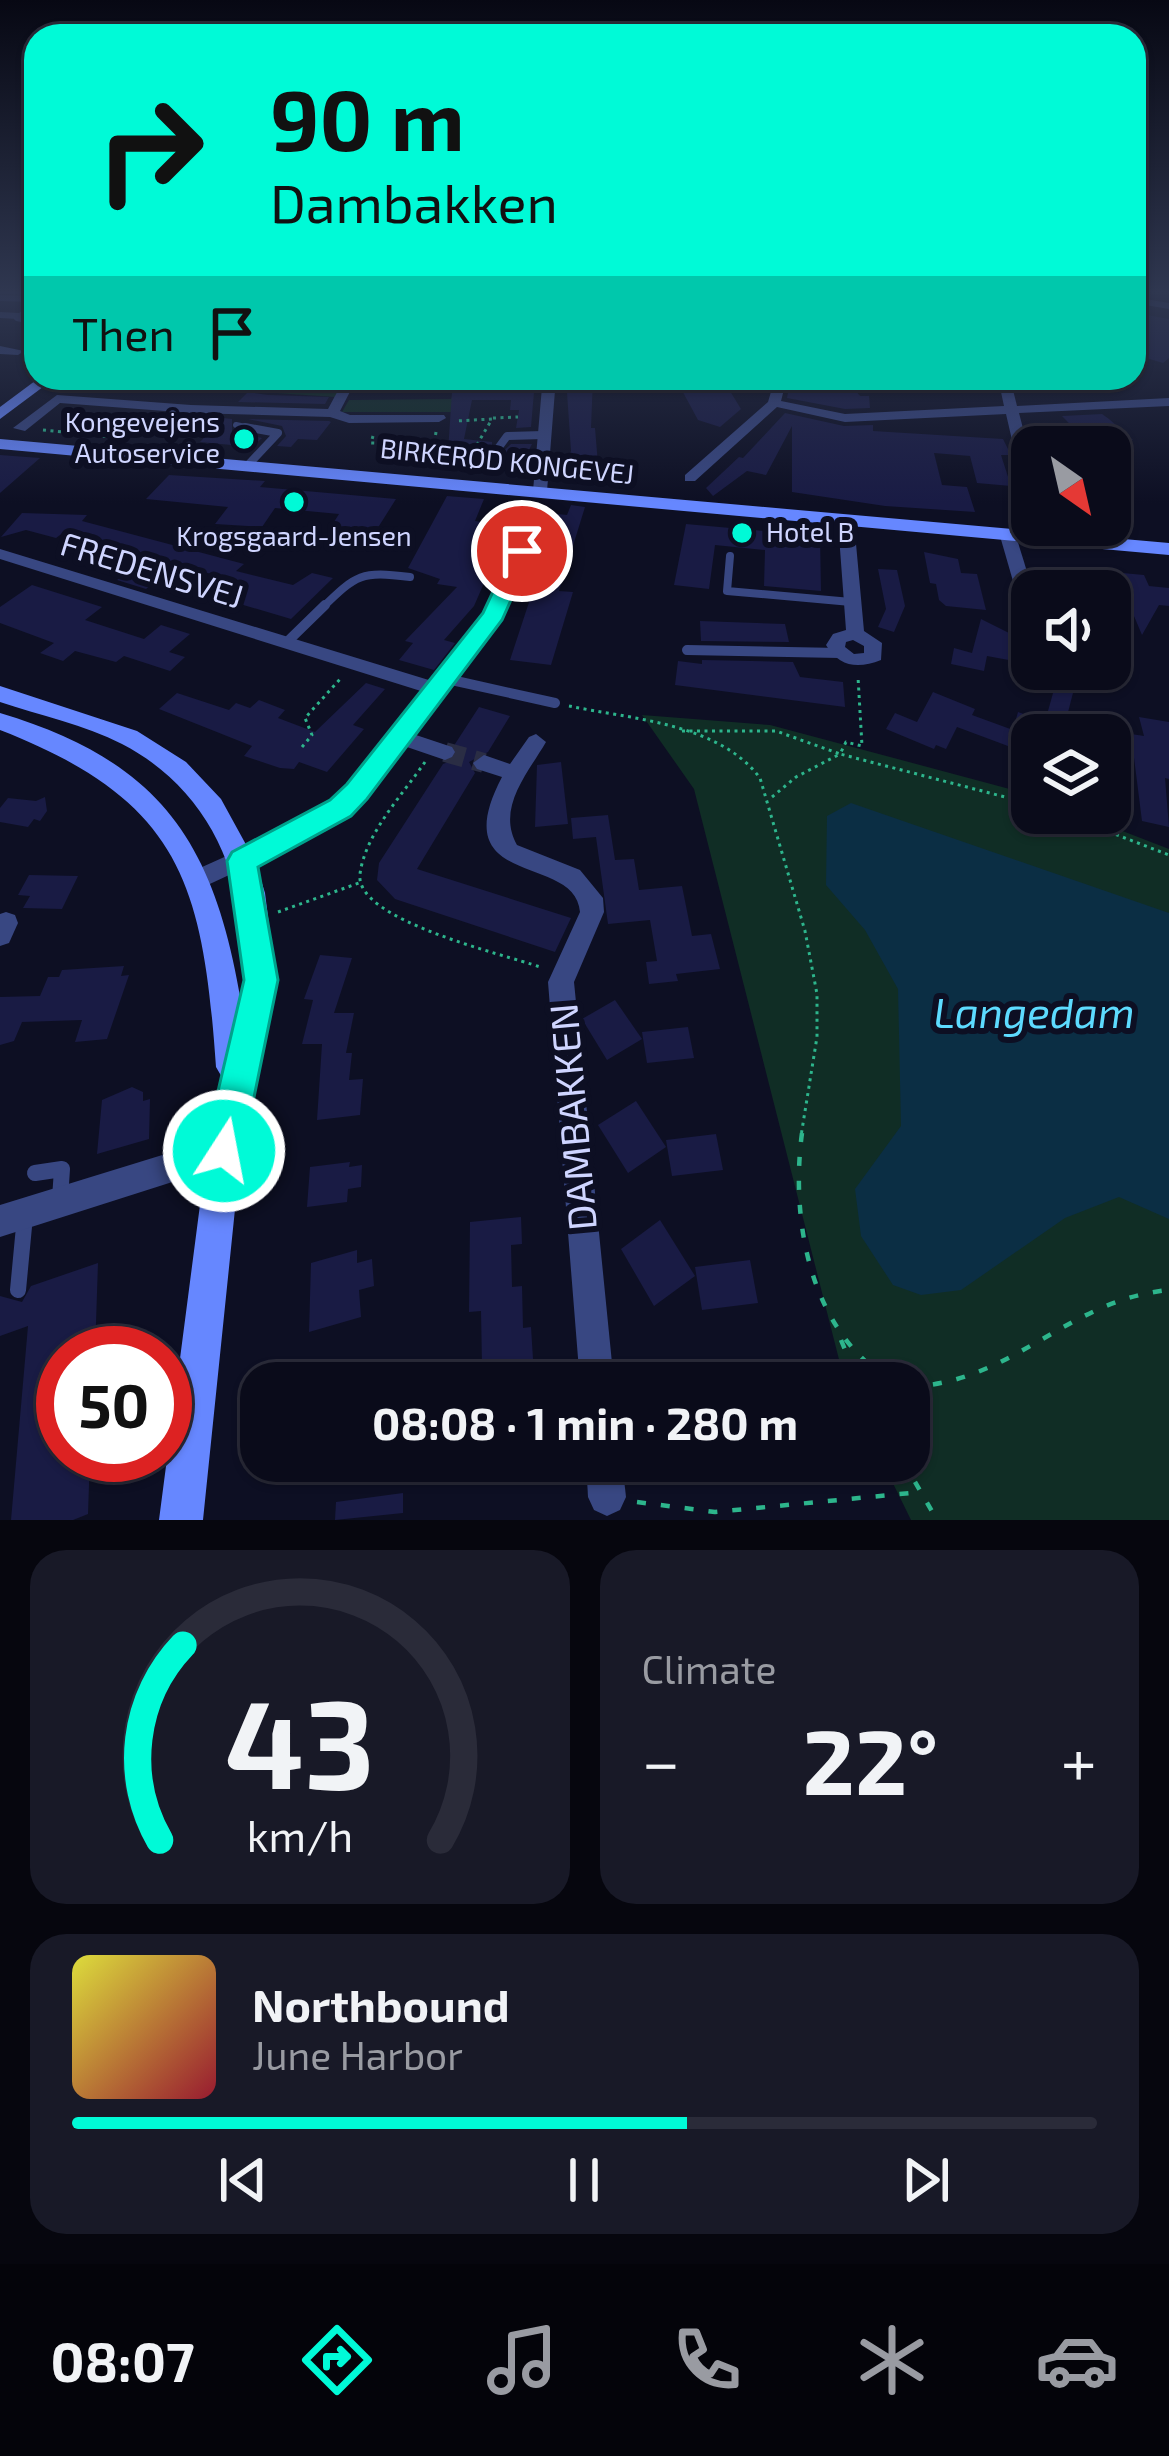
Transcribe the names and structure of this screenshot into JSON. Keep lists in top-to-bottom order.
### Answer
{
  "streets": {
    "main road": ["BIRKERØD KONGEVEJ"],
    "street": ["FREDENSVEJ", "DAMBAKKEN"]
  },
  "water": ["Langedam"],
  "places": ["Kongevejens Autoservice", "Krogsgaard-Jensen", "Hotel B"],
  "north": "bottom right",
  "page": {
    "turn": ["90 m", "Dambakken"],
    "then": "Then",
    "limit": "50",
    "trip": "08:08 · 1 min · 280 m",
    "tile": "Climate",
    "heat": ["−", "22°", "+"],
    "song": ["Northbound", "June Harbor"],
    "tabs": "08:07",
    "gauge": ["43", "km/h"]
  }
}
